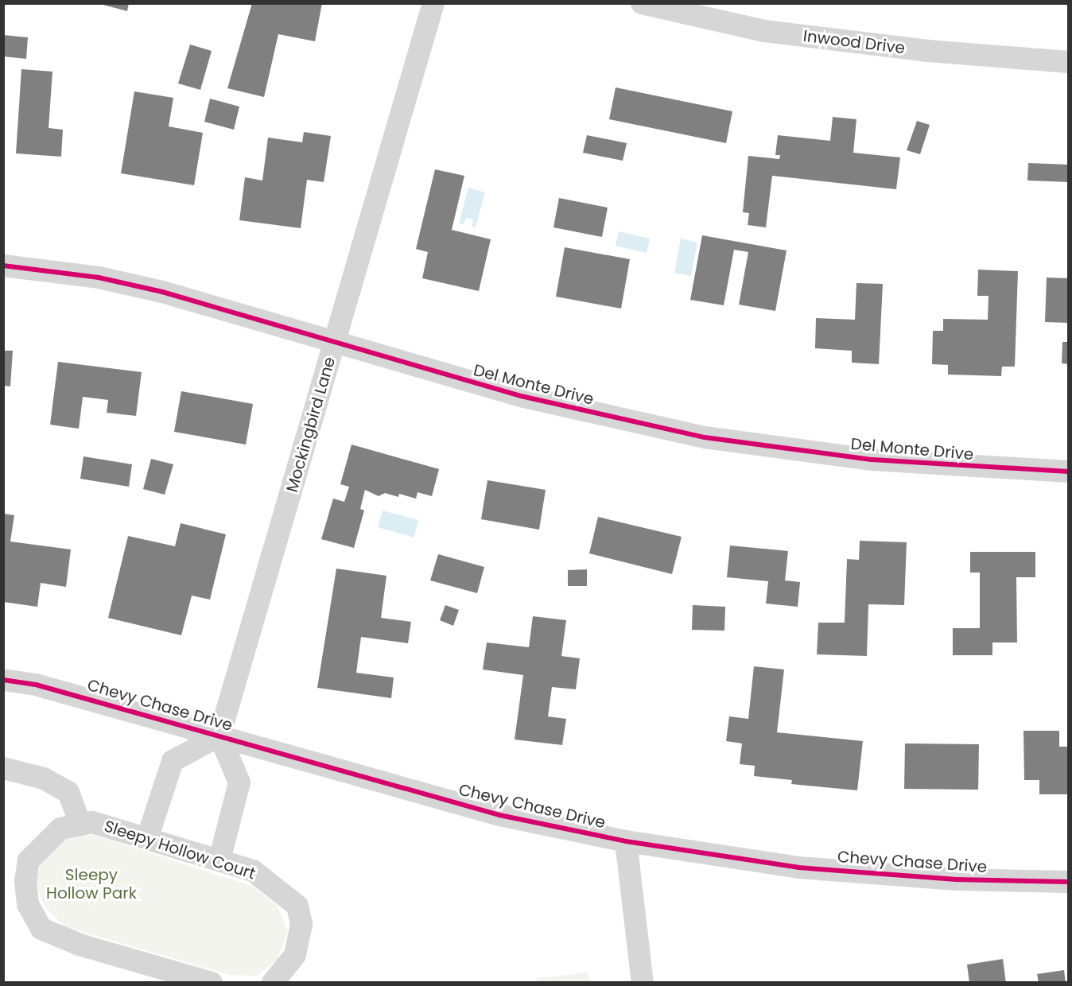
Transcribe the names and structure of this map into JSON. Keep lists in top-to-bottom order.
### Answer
{
  "streets": {
    "street": [
      "Inwood Drive",
      "Del Monte Drive",
      "Mockingbird Lane",
      "Chevy Chase Drive",
      "Sleepy Hollow Court"
    ]
  },
  "crossings": [
    ["Del Monte Drive", "Mockingbird Lane"],
    ["Mockingbird Lane", "Chevy Chase Drive"]
  ],
  "parks": ["Sleepy Hollow Park"]
}
